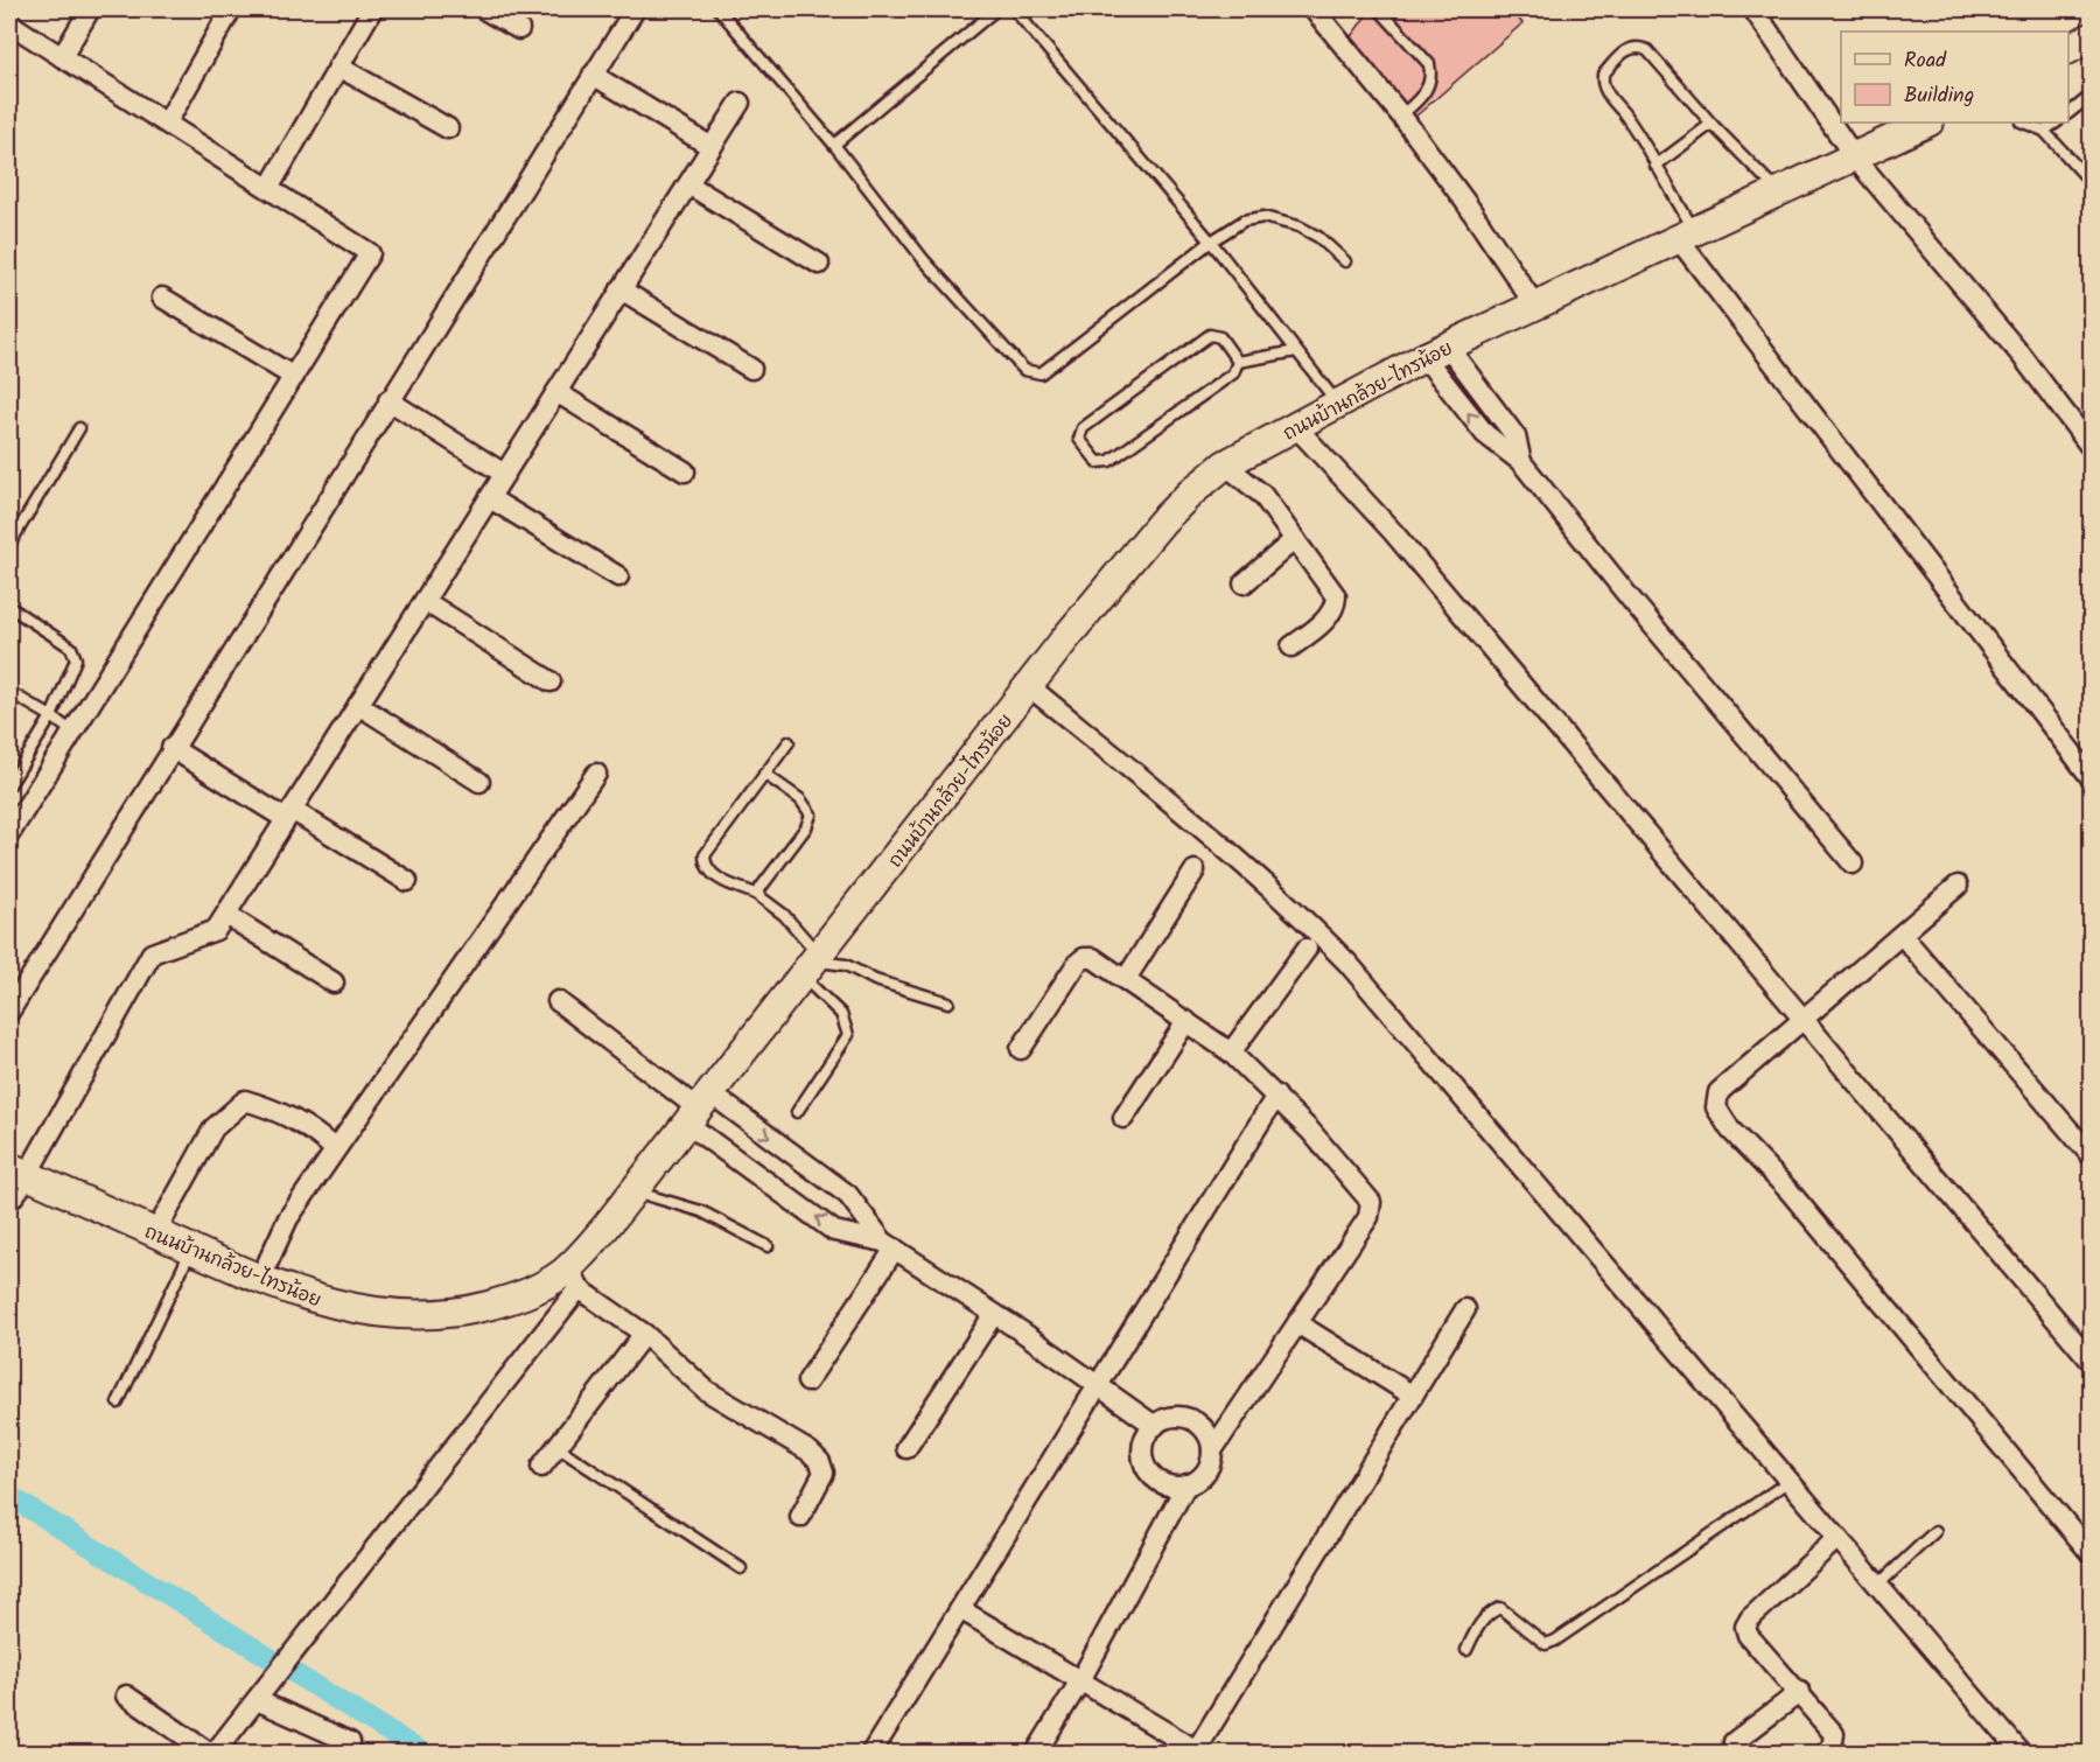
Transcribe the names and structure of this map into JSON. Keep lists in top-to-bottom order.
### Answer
{
  "streets": {
    "street": ["ถนนบ้านกล้วย-ไทรน้อย"]
  },
  "legend": ["Road", "Building"]
}
